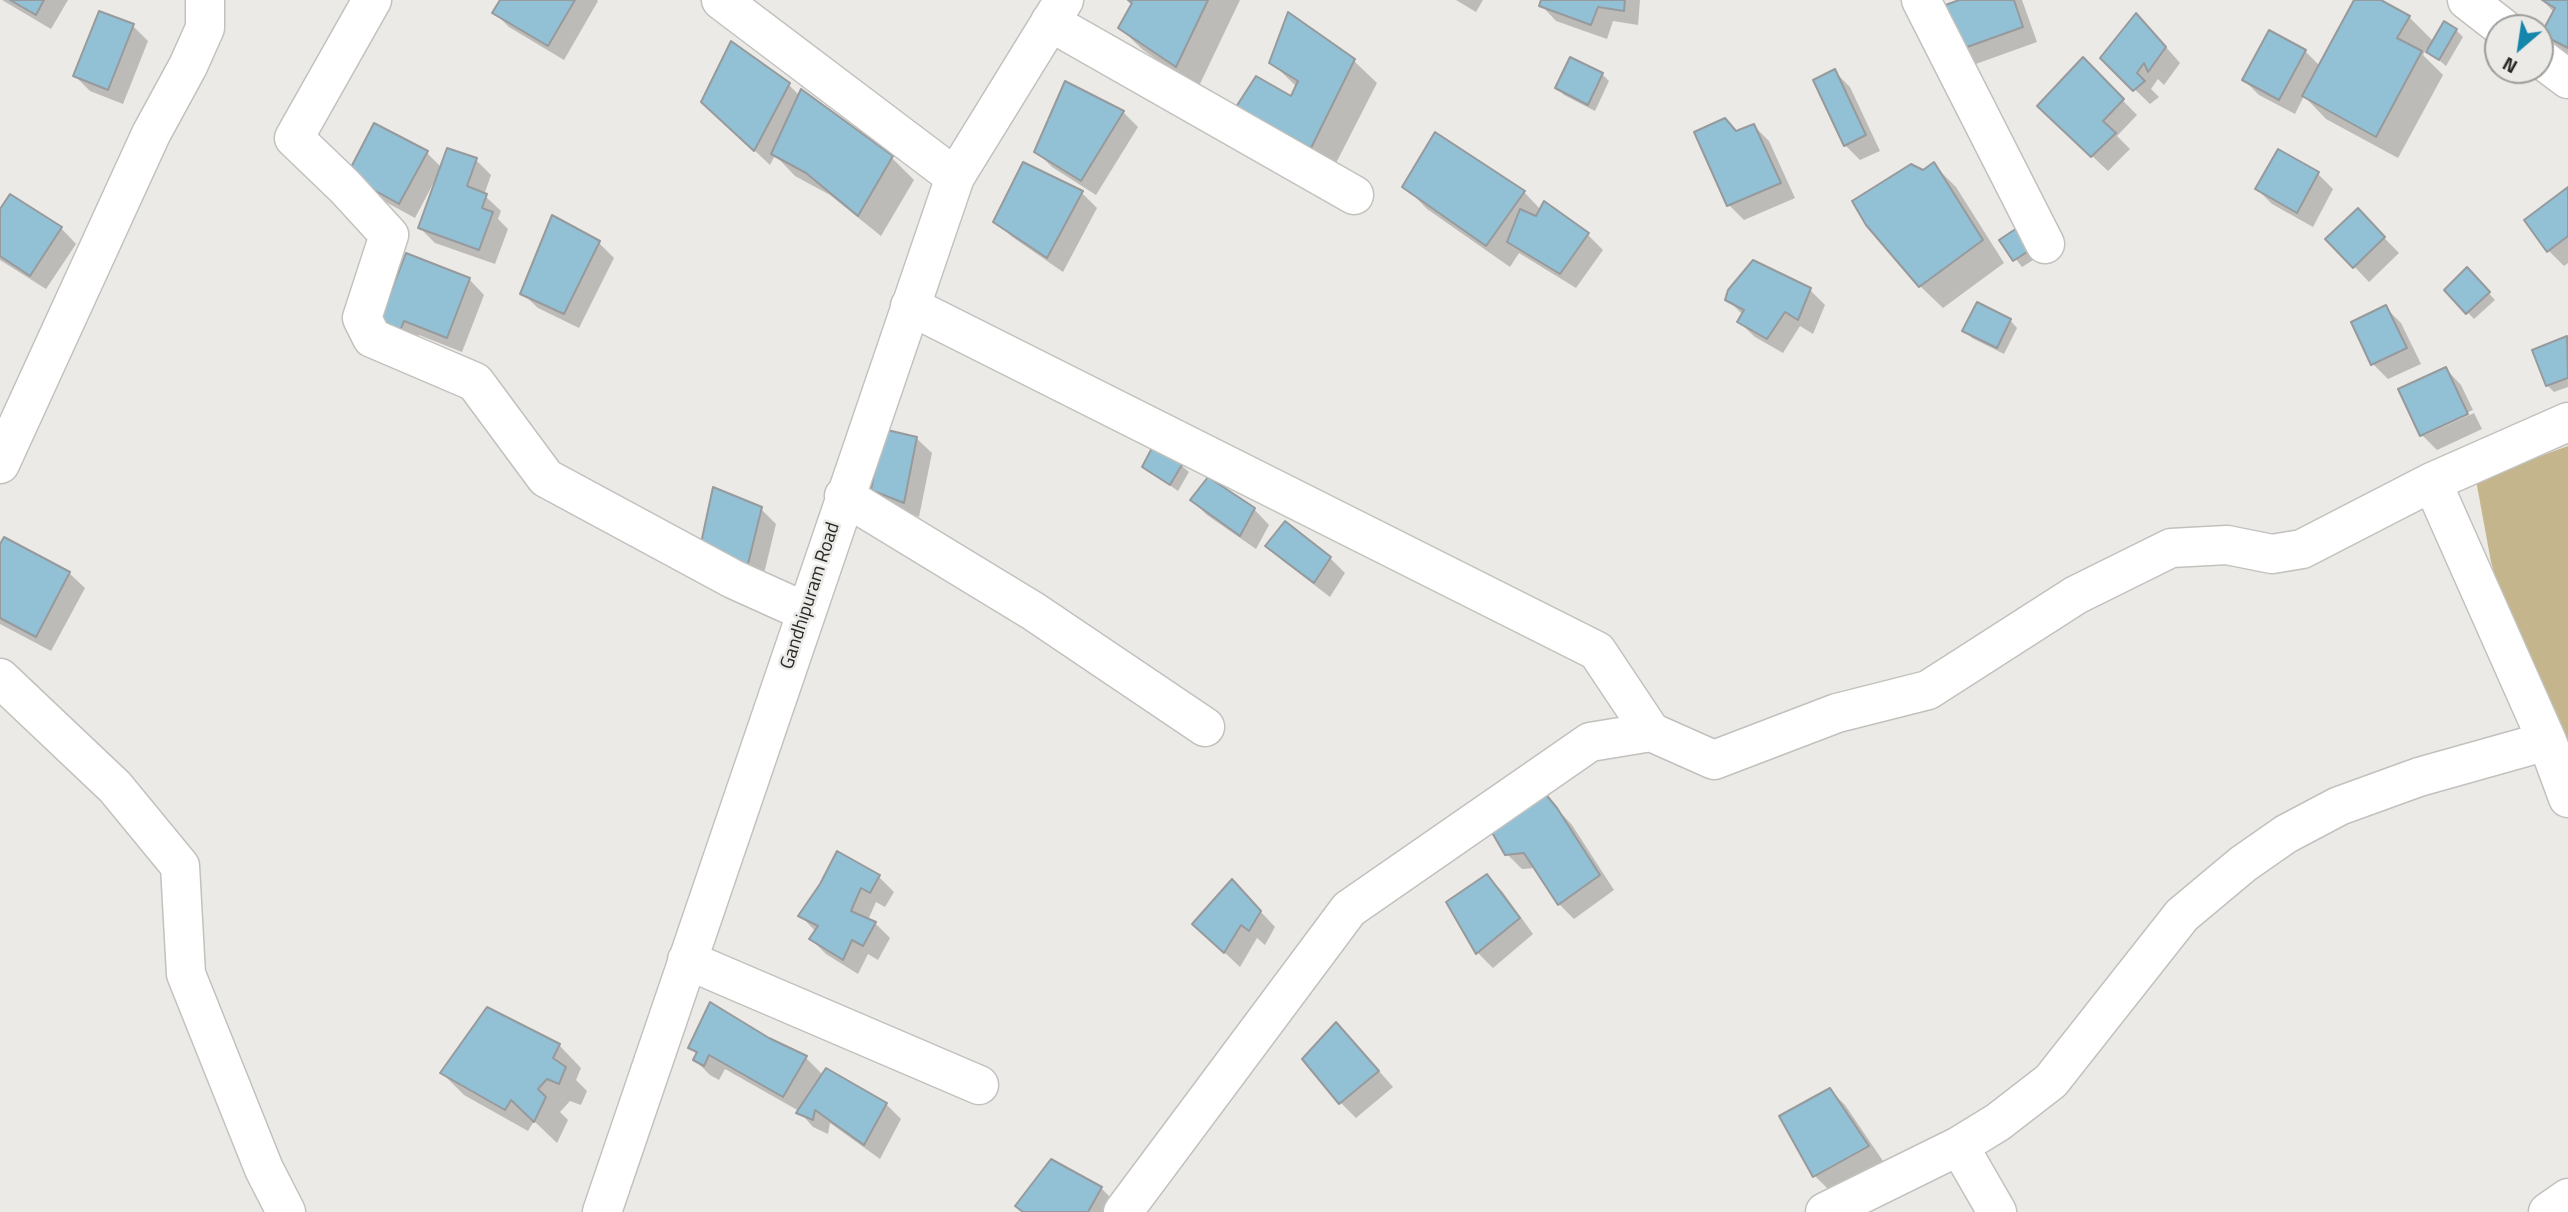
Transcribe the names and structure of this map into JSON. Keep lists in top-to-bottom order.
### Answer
{
  "streets": {
    "street": ["Gandhipuram Road"]
  },
  "north": "bottom left"
}
